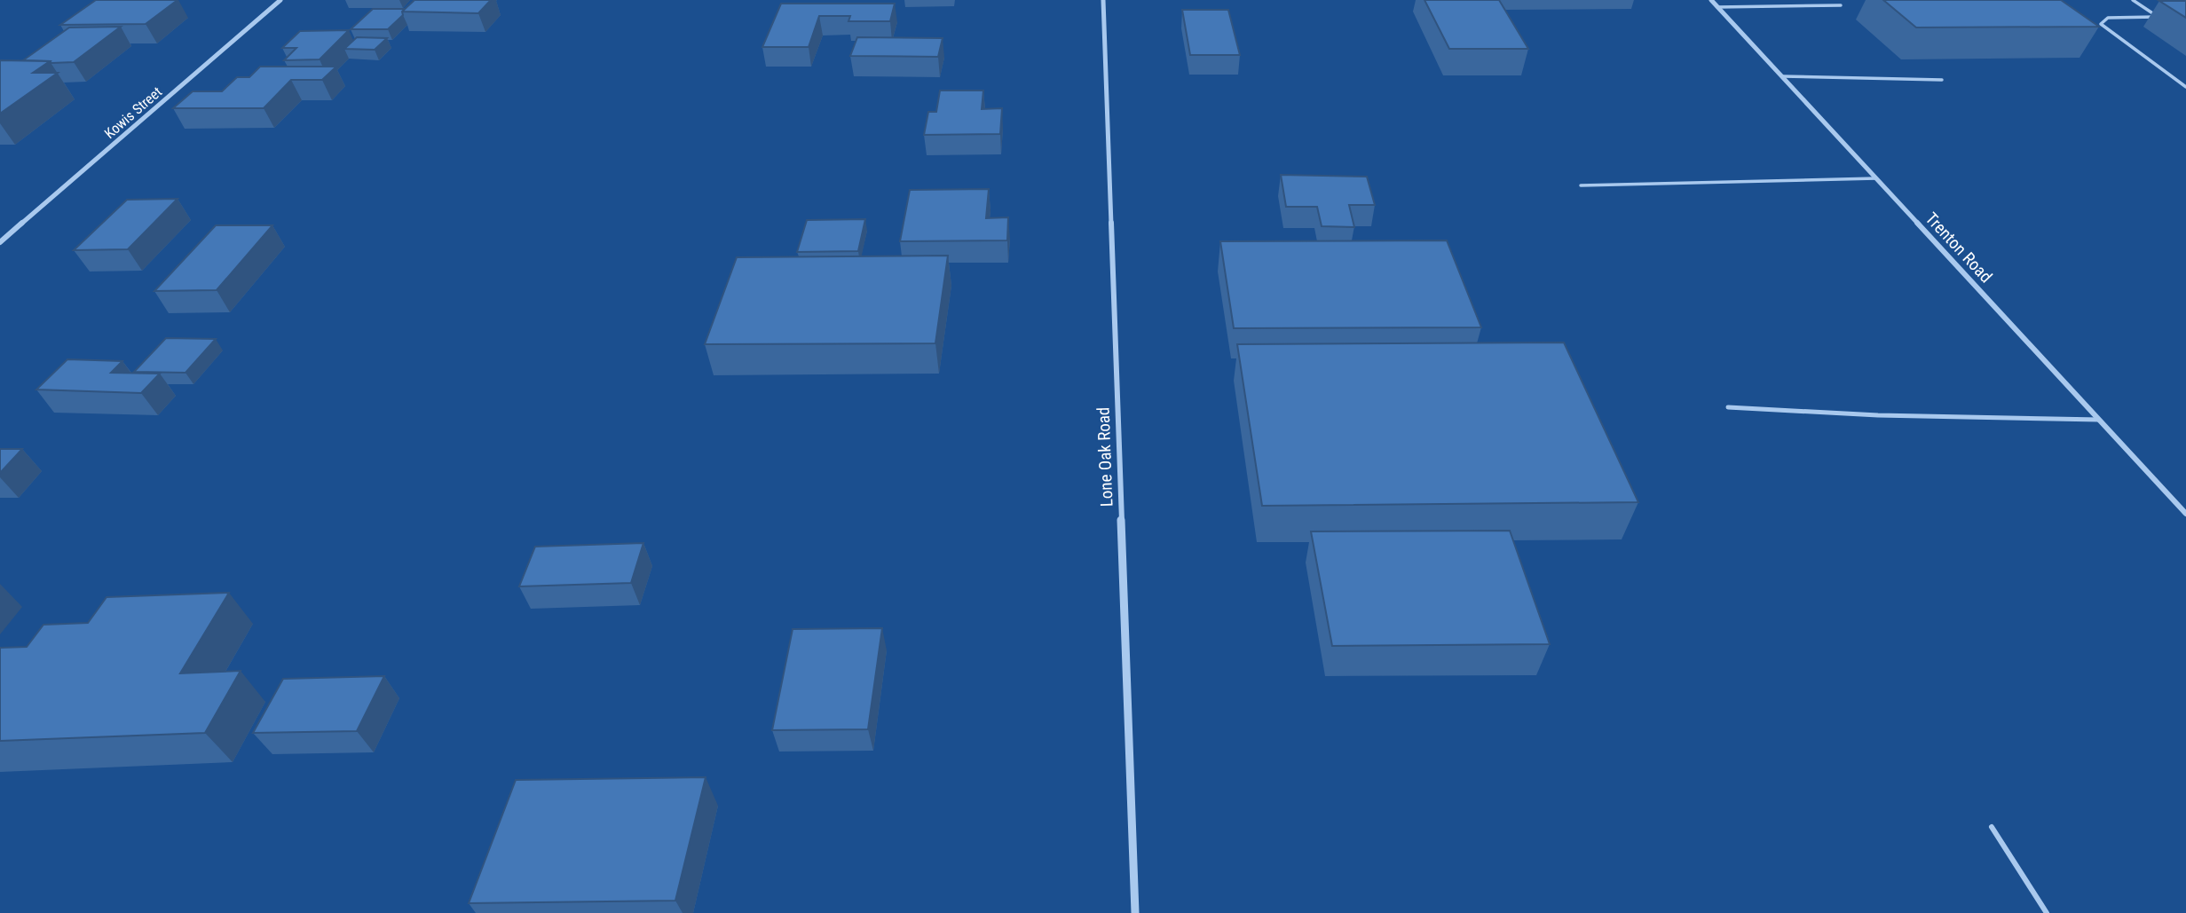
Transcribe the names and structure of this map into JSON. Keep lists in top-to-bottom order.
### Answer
{
  "streets": {
    "street": ["Kowis Street", "Trenton Road", "Lone Oak Road"]
  }
}
